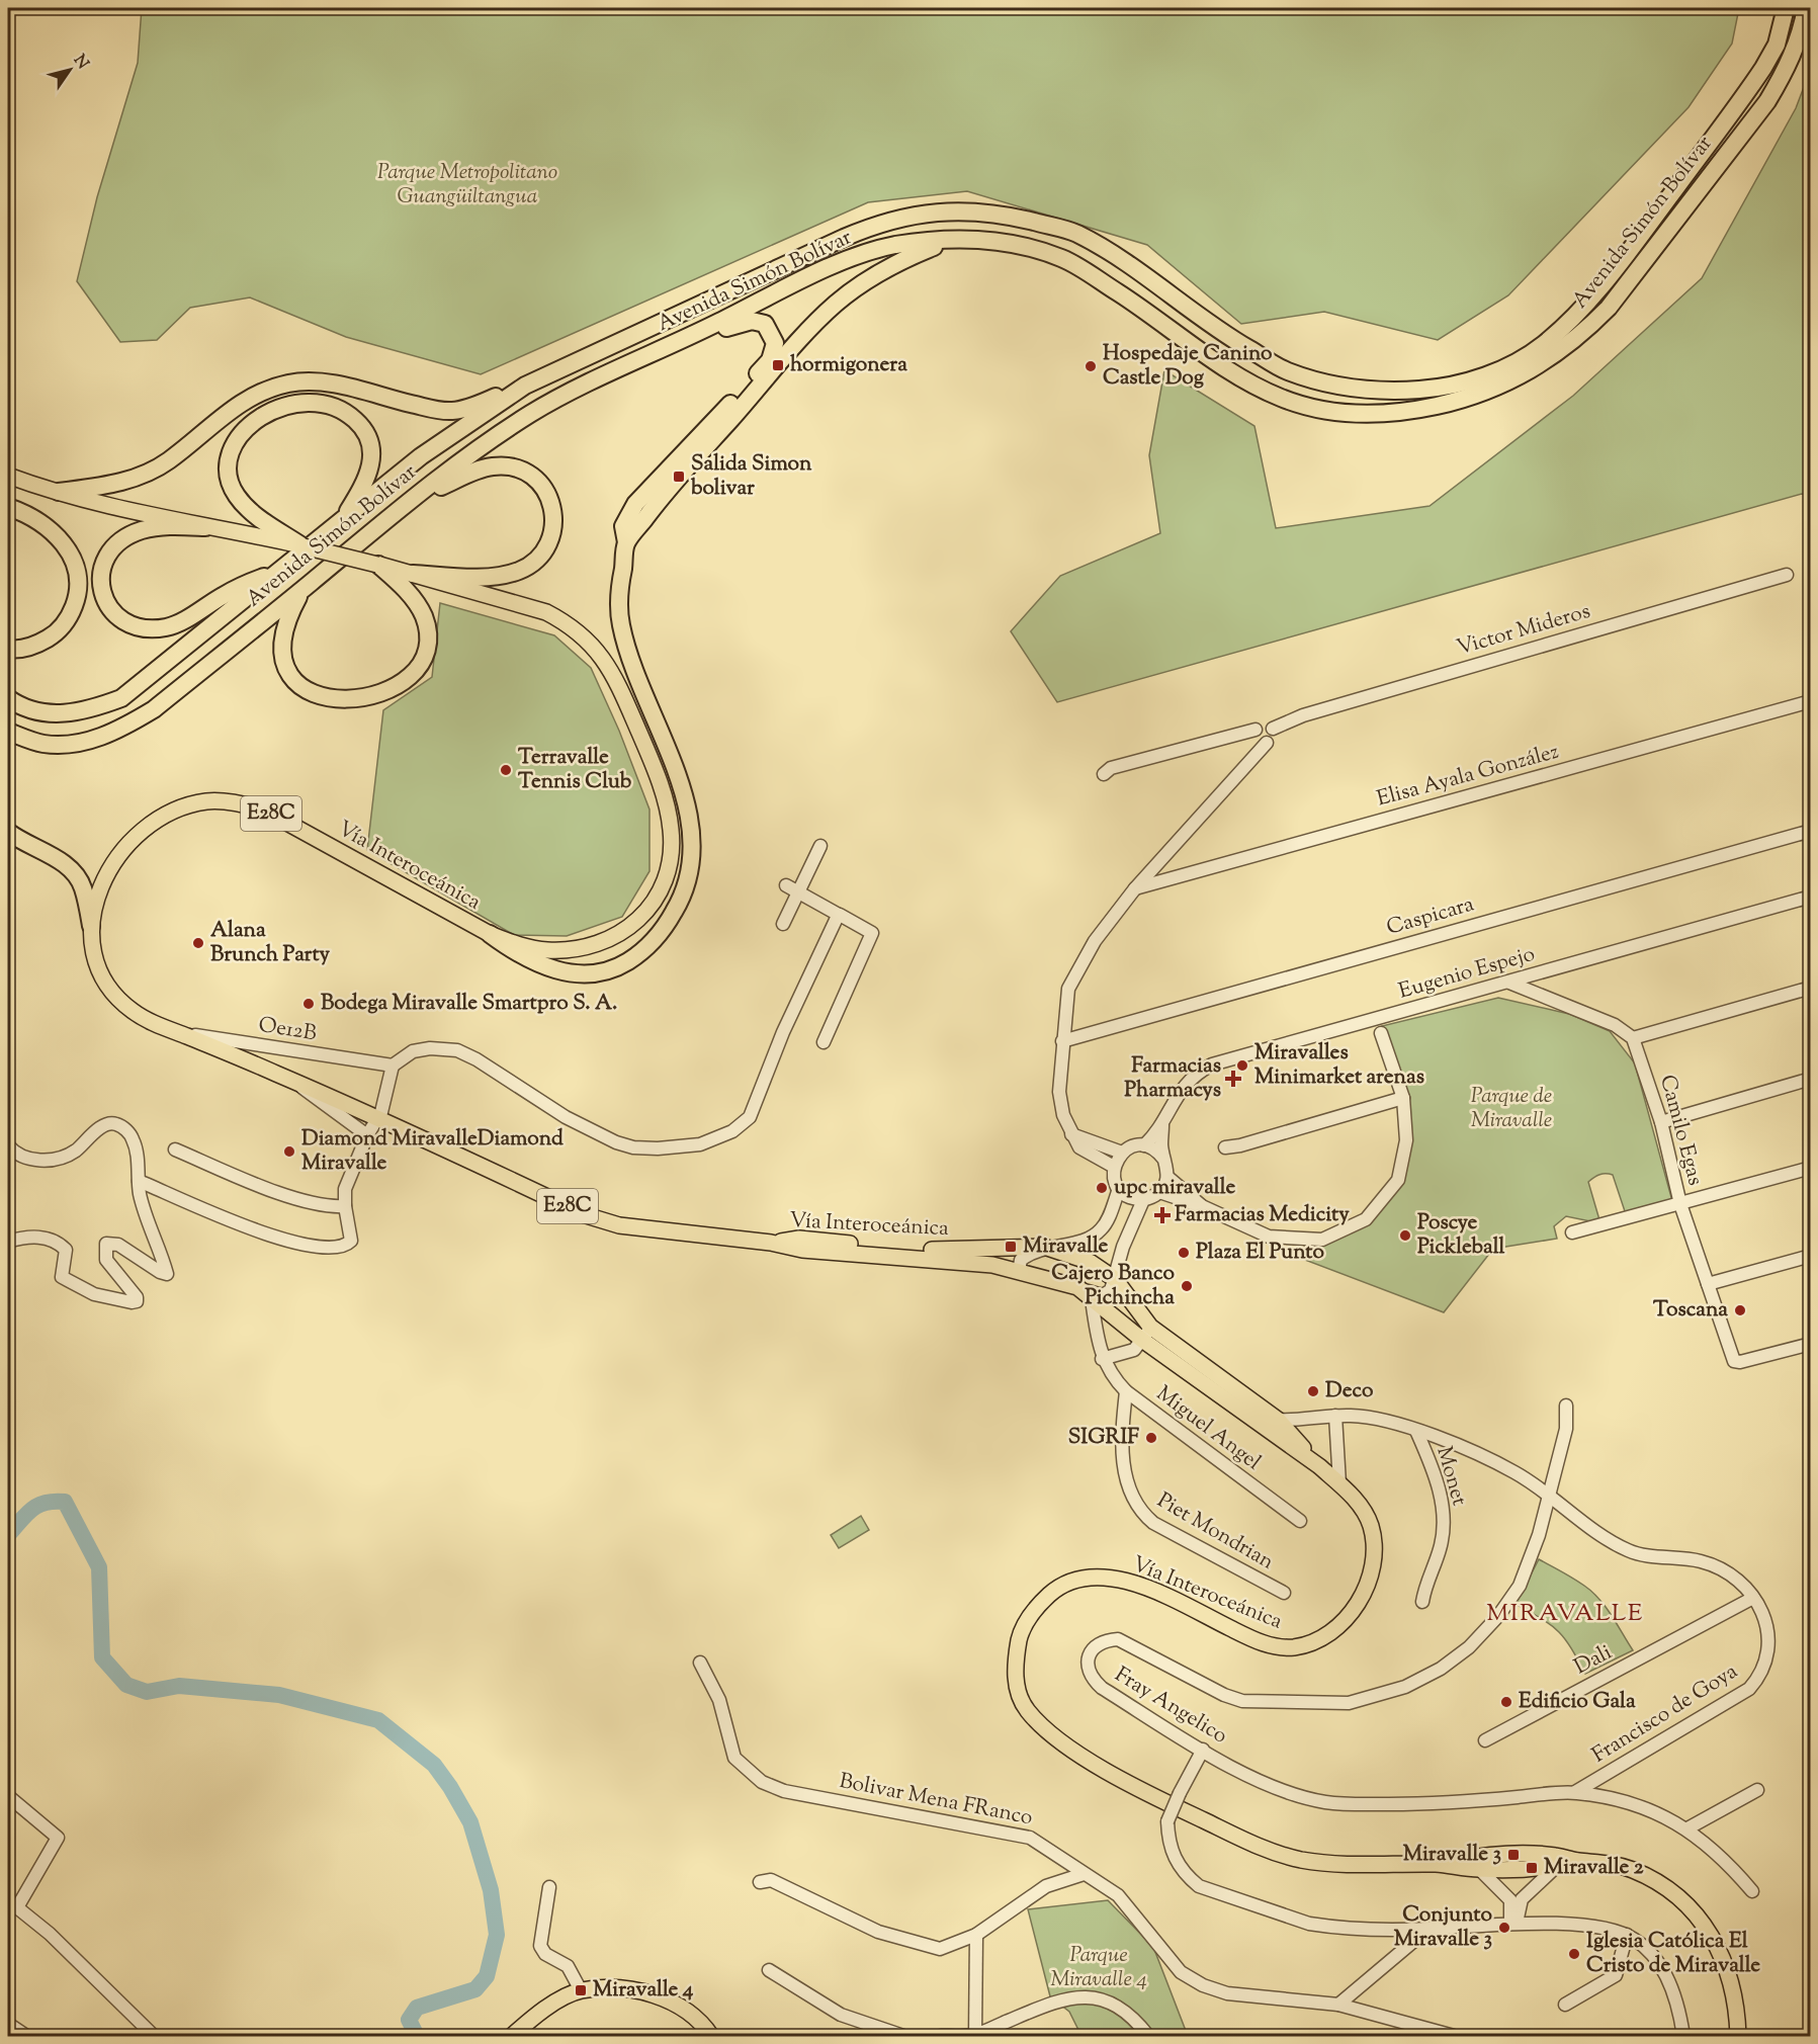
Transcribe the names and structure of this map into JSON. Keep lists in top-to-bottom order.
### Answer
{
  "streets": {
    "highway": ["Avenida Simón Bolívar"],
    "main road": ["E28C", "Vía Interoceánica"],
    "street": [
      "Victor Mideros",
      "Elisa Ayala González",
      "Caspicara",
      "Eugenio Espejo",
      "Oe12B",
      "Camilo Egas",
      "Miguel Angel",
      "Monet",
      "Piet Mondrian",
      "Dali",
      "Fray Angelico",
      "Francisco de Goya",
      "Bolivar Mena FRanco"
    ]
  },
  "crossings": [
    ["Vía Interoceánica", "Oe12B"],
    ["Vía Interoceánica", "Miguel Angel"],
    ["Vía Interoceánica", "Francisco de Goya"],
    ["Miguel Angel", "Piet Mondrian"],
    ["Monet", "Francisco de Goya"],
    ["Dali", "Francisco de Goya"],
    ["Fray Angelico", "Francisco de Goya"]
  ],
  "districts": ["MIRAVALLE"],
  "parks": ["Parque Metropolitano Guangüiltangua", "Parque de Miravalle", "Parque Miravalle 4"],
  "places": {
    "transit": [
      "hormigonera",
      "Salida Simon bolivar",
      "Miravalle",
      "Miravalle 3",
      "Miravalle 2",
      "Miravalle 4"
    ],
    "other": [
      "Hospedaje Canino Castle Dog",
      "Terravalle Tennis Club",
      "Alana Brunch Party",
      "Bodega Miravalle Smartpro S. A.",
      "Miravalles Minimarket arenas",
      "Diamond MiravalleDiamond Miravalle",
      "upc miravalle",
      "Poscye Pickleball",
      "Plaza El Punto",
      "Cajero Banco Pichincha",
      "Toscana",
      "Deco",
      "SIGRIF",
      "Edificio Gala",
      "Conjunto Miravalle 3",
      "Iglesia Católica El Cristo de Miravalle"
    ],
    "health": ["Farmacias Pharmacys", "Farmacias Medicity"]
  },
  "north": "top right"
}
